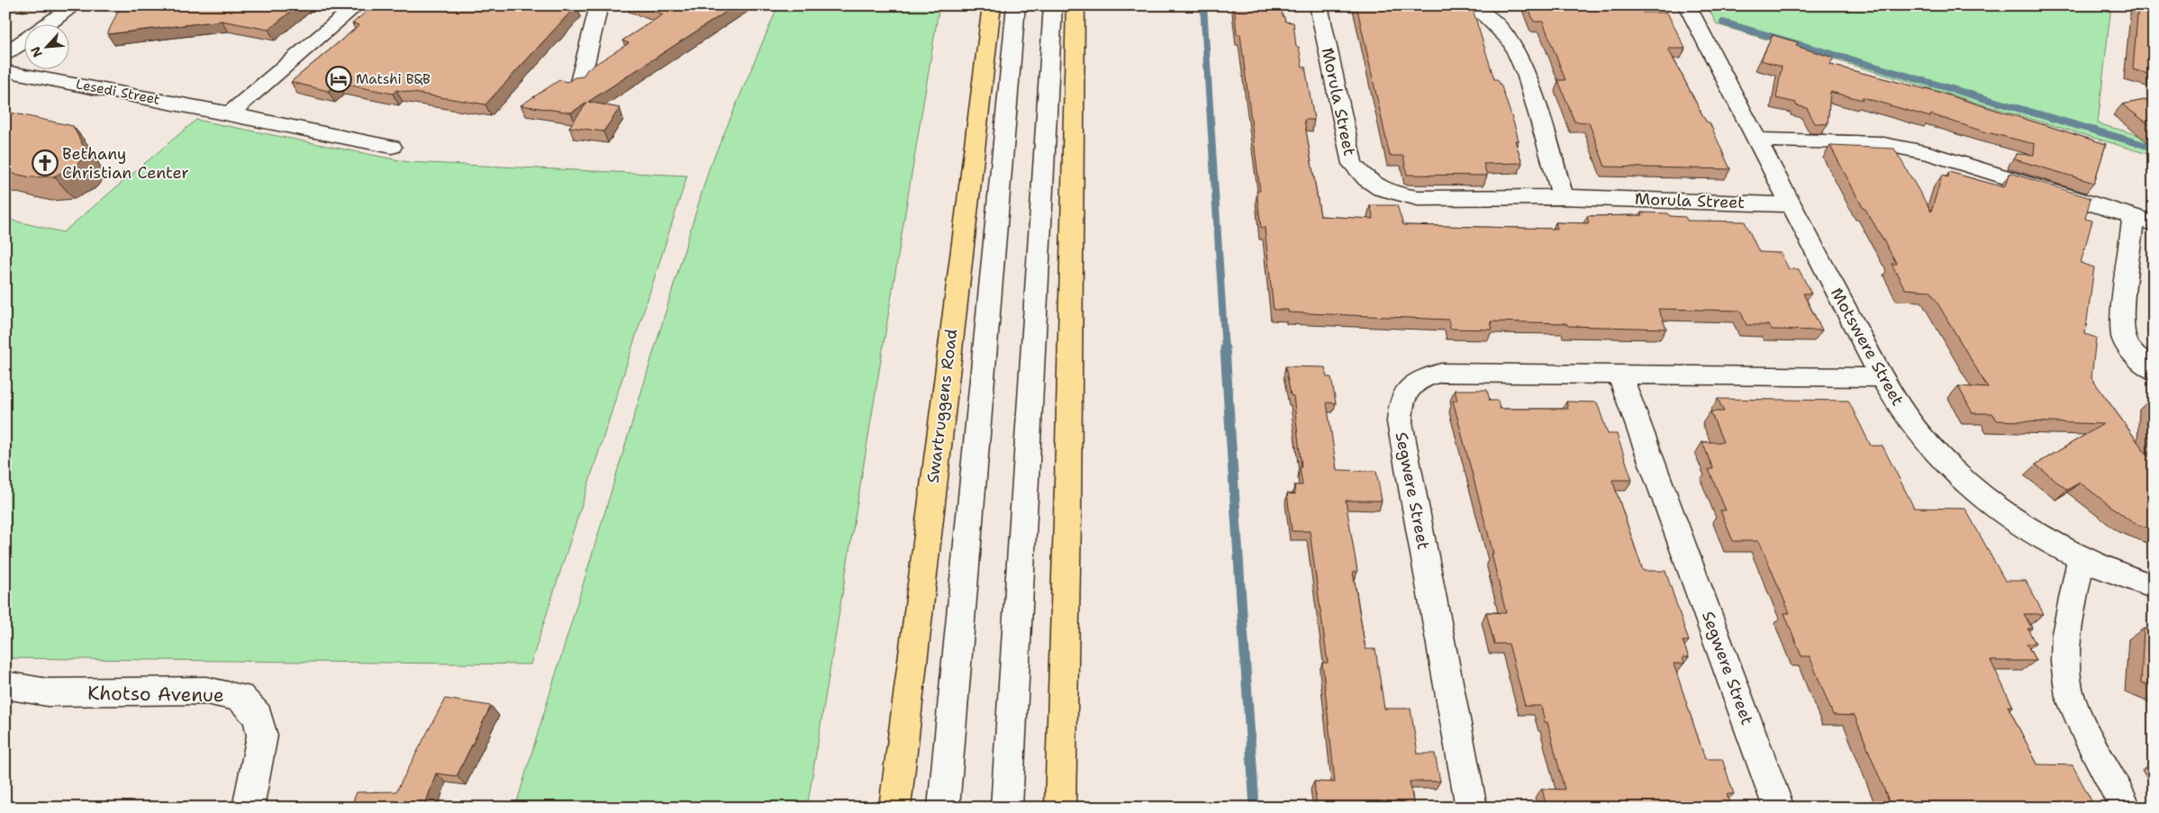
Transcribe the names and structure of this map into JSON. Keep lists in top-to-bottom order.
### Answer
{
  "streets": {
    "main road": ["Swartruggens Road"],
    "street": [
      "Lesedi Street",
      "Morula Street",
      "Motswere Street",
      "Segwere Street",
      "Khotso Avenue"
    ]
  },
  "crossings": [
    ["Morula Street", "Motswere Street"],
    ["Motswere Street", "Segwere Street"]
  ],
  "places": {
    "hotel": ["Matshi B&B"],
    "church": ["Bethany Christian Center"]
  },
  "north": "bottom left"
}
